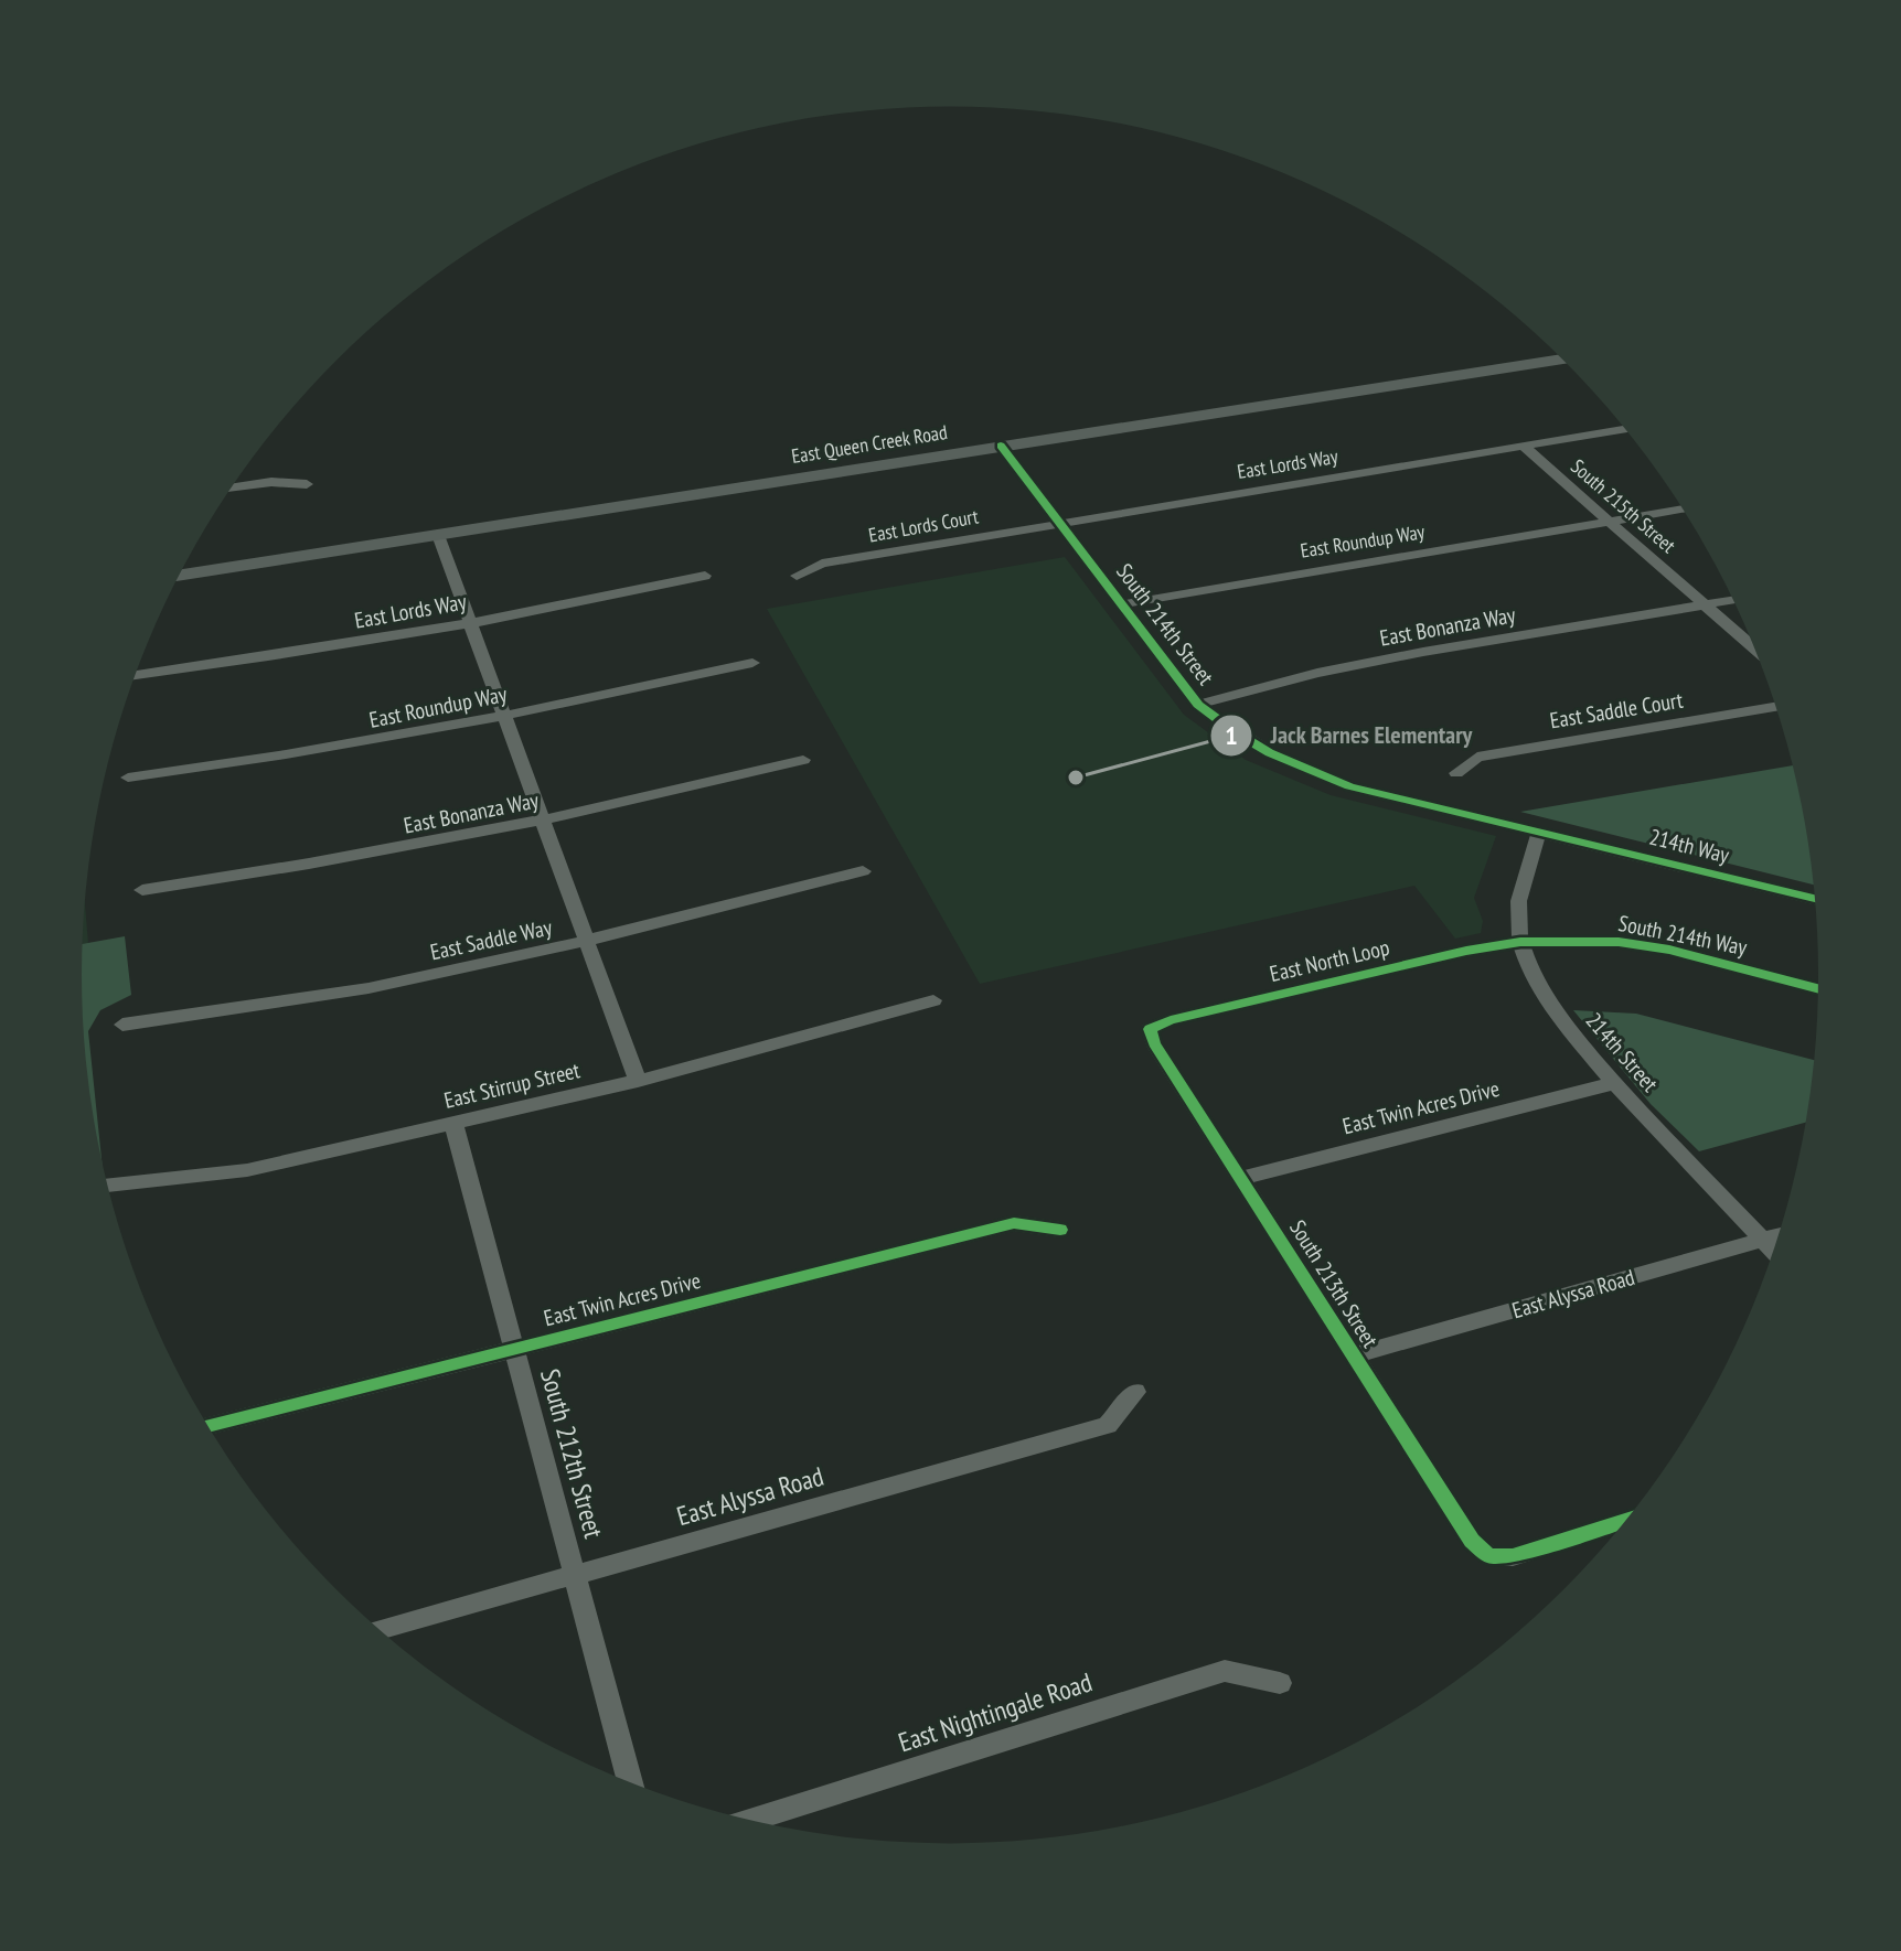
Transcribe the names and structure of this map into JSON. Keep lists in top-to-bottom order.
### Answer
{
  "streets": {
    "main road": ["East Queen Creek Road"],
    "street": [
      "East Lords Way",
      "South 215th Street",
      "East Lords Court",
      "East Roundup Way",
      "South 214th Street",
      "East Bonanza Way",
      "East Saddle Court",
      "214th Way",
      "South 214th Way",
      "East Saddle Way",
      "East North Loop",
      "214th Street",
      "East Stirrup Street",
      "East Twin Acres Drive",
      "South 213th Street",
      "East Alyssa Road",
      "South 212th Street",
      "East Nightingale Road"
    ]
  },
  "crossings": [
    ["East Queen Creek Road", "South 214th Street"],
    ["East Lords Way", "South 215th Street"],
    ["East Lords Way", "East Lords Court"],
    ["East Lords Way", "South 214th Street"],
    ["South 215th Street", "East Roundup Way"],
    ["South 215th Street", "East Bonanza Way"],
    ["East Lords Court", "South 214th Street"],
    ["East Roundup Way", "South 214th Street"],
    ["South 214th Street", "East Bonanza Way"],
    ["South 214th Street", "214th Way"],
    ["South 214th Street", "214th Street"],
    ["214th Way", "214th Street"],
    ["South 214th Way", "East North Loop"],
    ["South 214th Way", "214th Street"],
    ["East North Loop", "214th Street"],
    ["East North Loop", "South 213th Street"],
    ["214th Street", "East Twin Acres Drive"],
    ["214th Street", "East Alyssa Road"],
    ["East Stirrup Street", "South 212th Street"],
    ["East Twin Acres Drive", "South 213th Street"],
    ["East Twin Acres Drive", "South 212th Street"],
    ["South 213th Street", "East Alyssa Road"],
    ["East Alyssa Road", "South 212th Street"]
  ],
  "places": ["Jack Barnes Elementary"]
}
